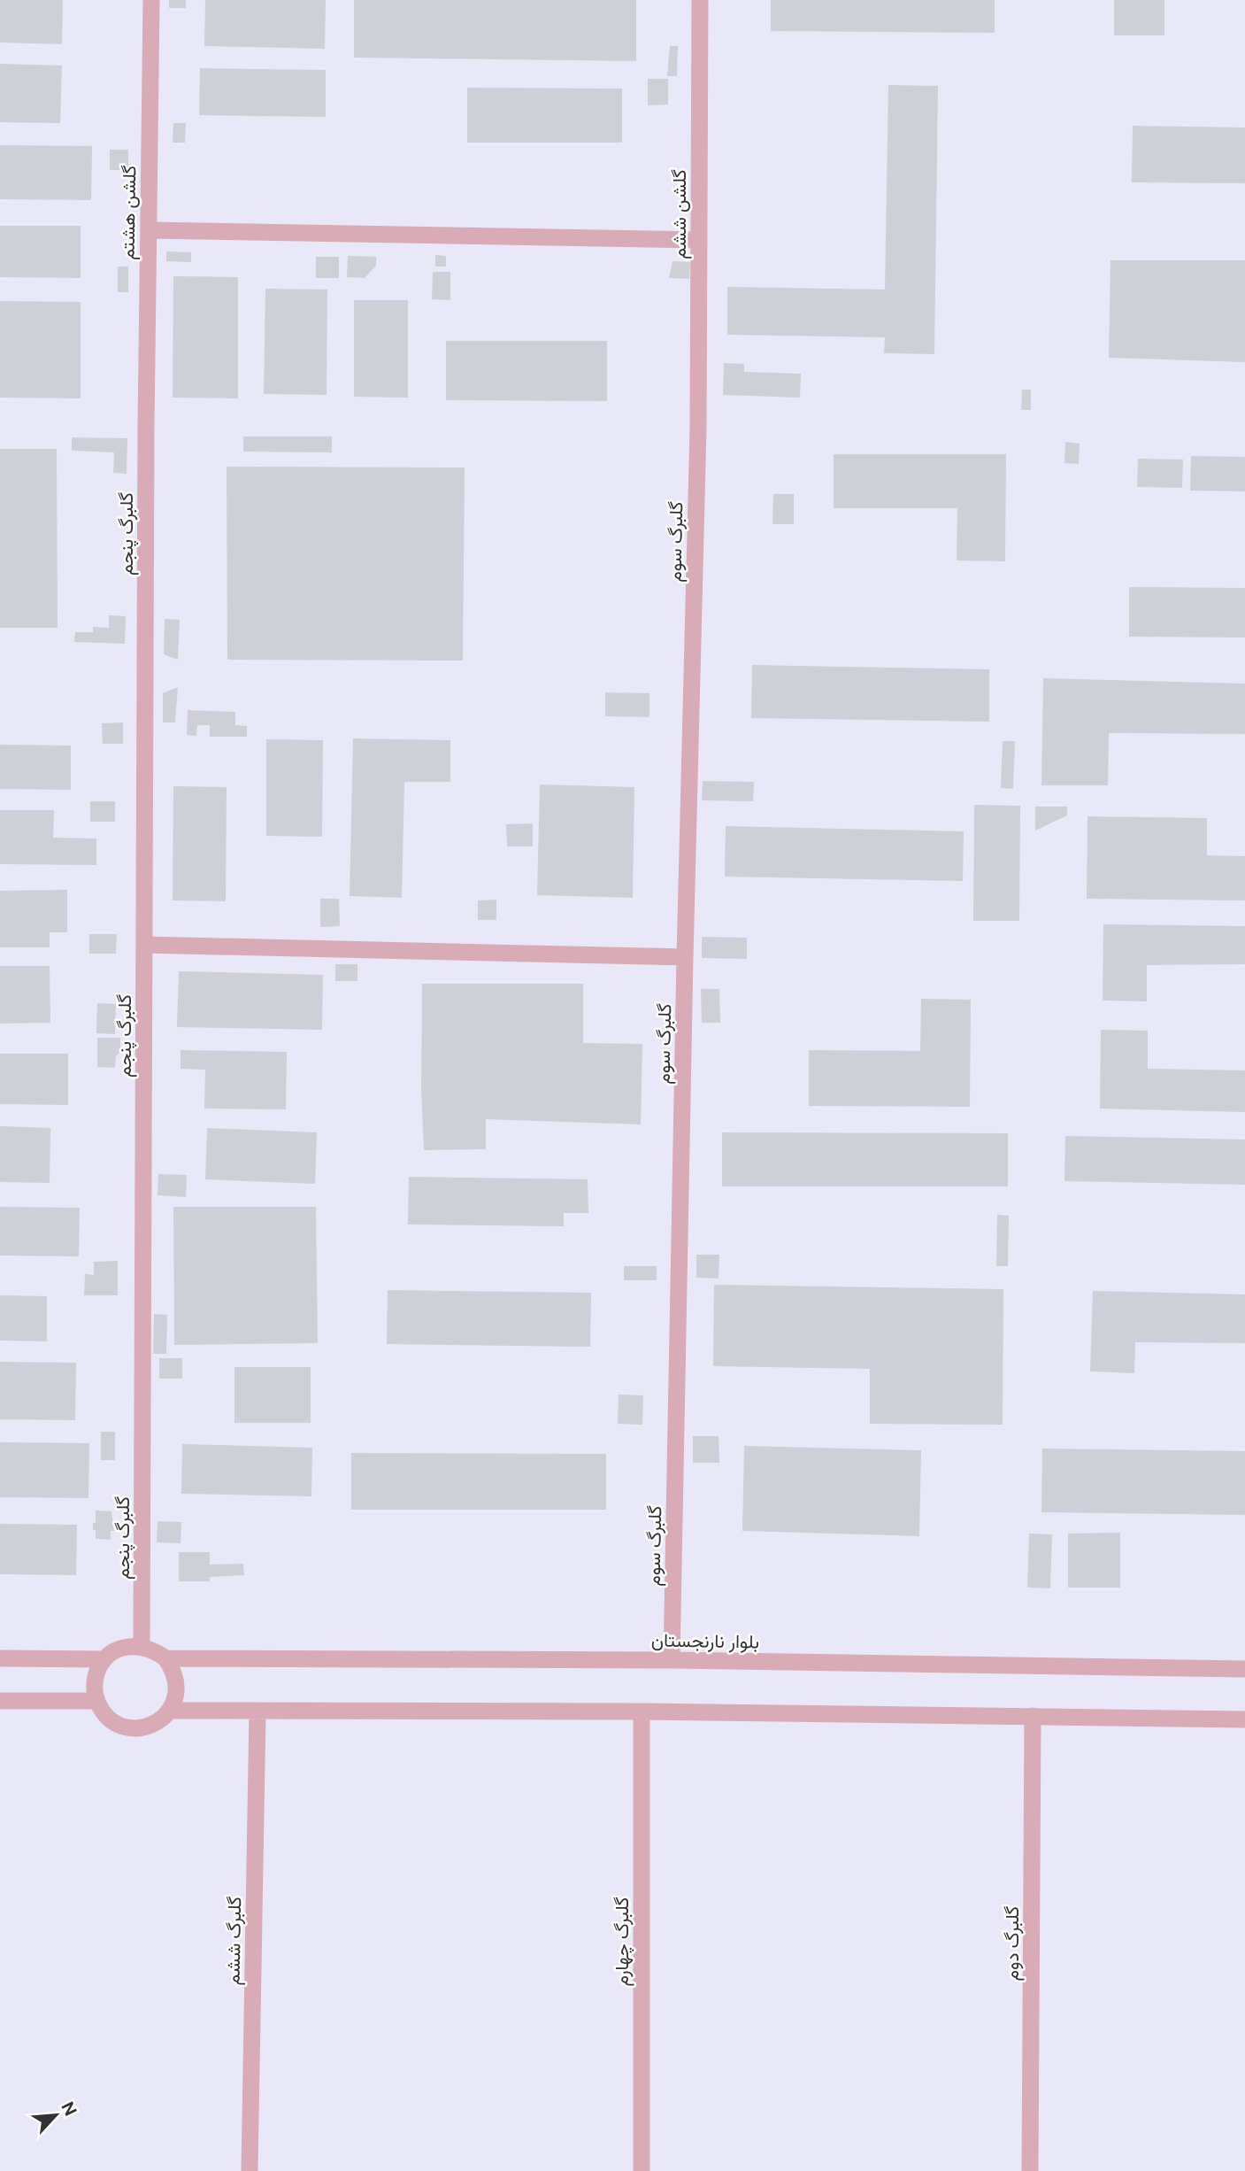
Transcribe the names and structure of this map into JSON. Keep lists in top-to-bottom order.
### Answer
{
  "streets": {
    "street": [
      "گلشن هشتم",
      "گلشن ششم",
      "گلبرگ پنجم",
      "گلبرگ سوم",
      "بلوار نارنجستان",
      "گلبرگ ششم",
      "گلبرگ چهارم",
      "گلبرگ دوم"
    ]
  },
  "crossings": [
    ["گلشن هشتم", "گلبرگ پنجم"],
    ["گلشن ششم", "گلبرگ سوم"],
    ["گلبرگ پنجم", "بلوار نارنجستان"],
    ["گلبرگ سوم", "بلوار نارنجستان"]
  ],
  "north": "top right"
}
